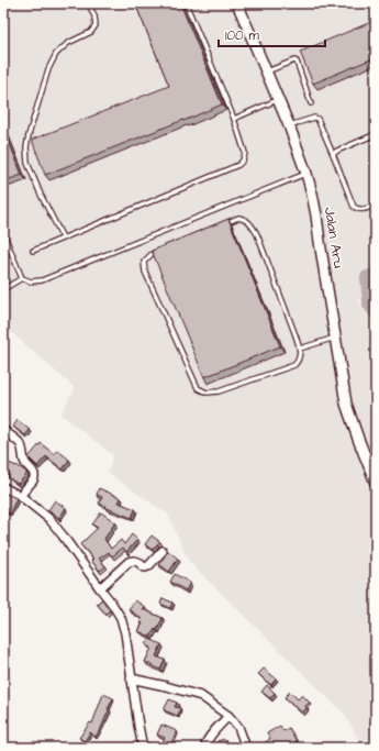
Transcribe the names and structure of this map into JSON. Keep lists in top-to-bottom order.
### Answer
{
  "streets": {
    "street": ["Jalan Aru"]
  },
  "scale_bar": "100 m"
}
